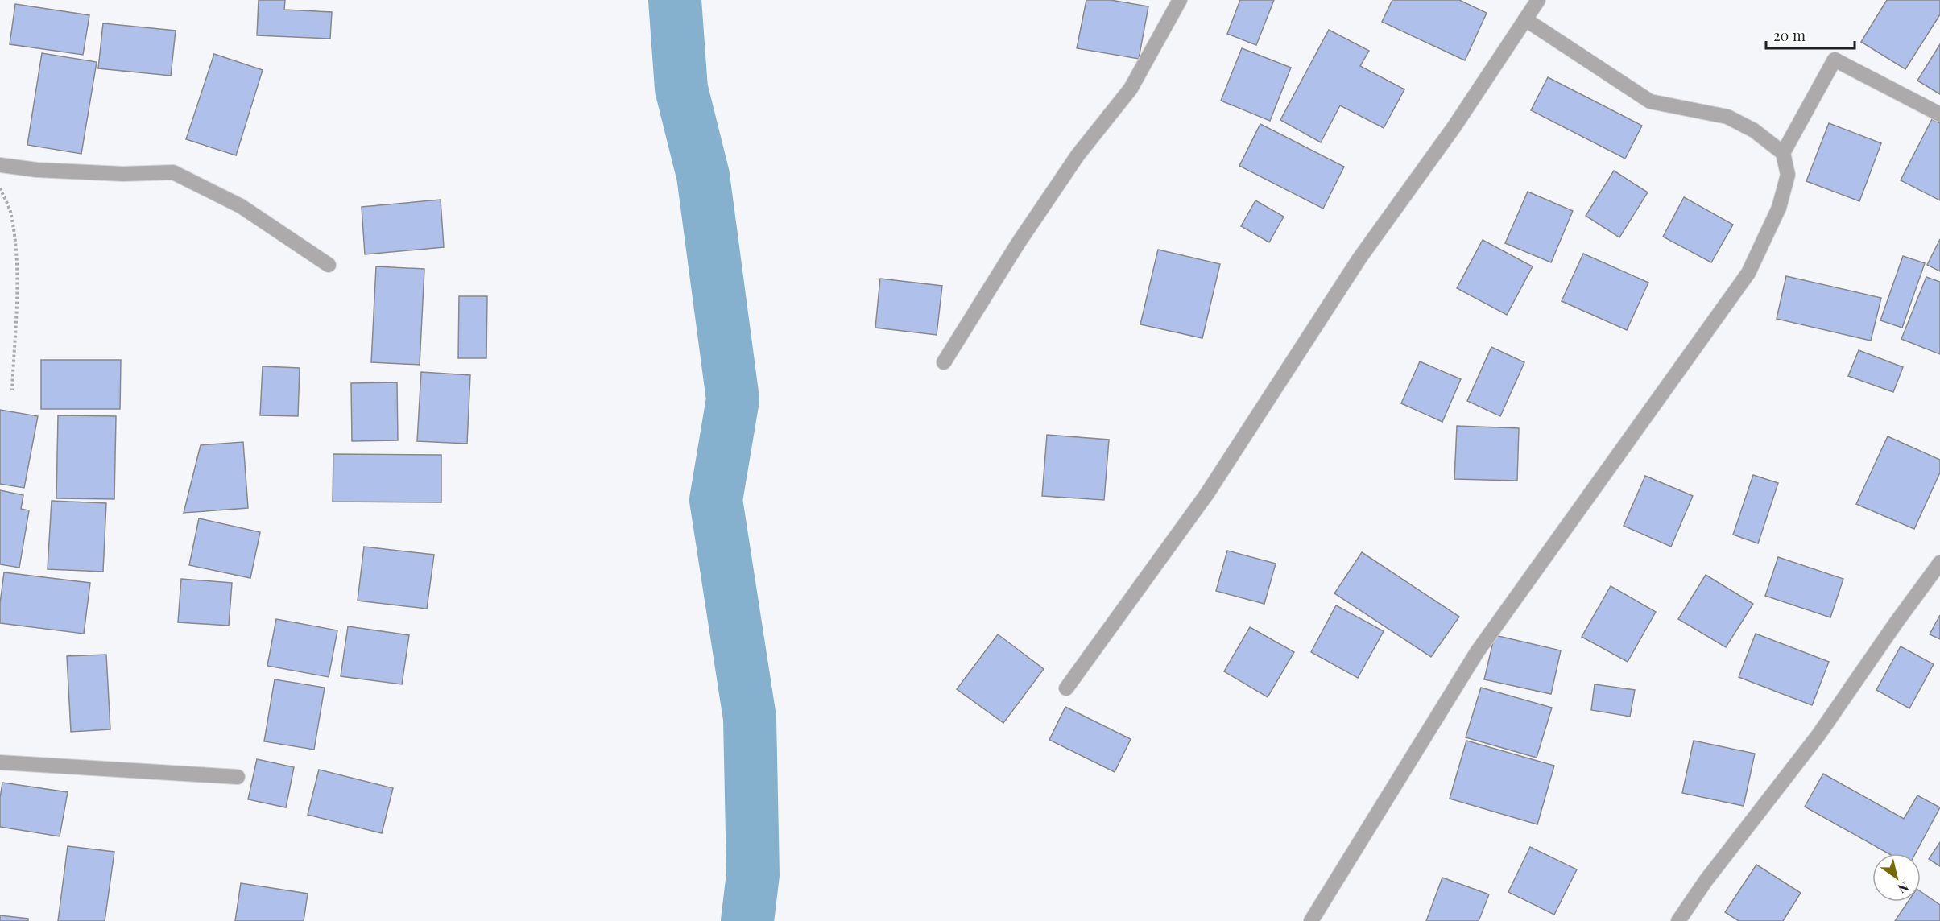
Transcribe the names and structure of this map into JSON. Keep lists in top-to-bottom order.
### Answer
{
  "scale_bar": "20 m",
  "north": "bottom right"
}
